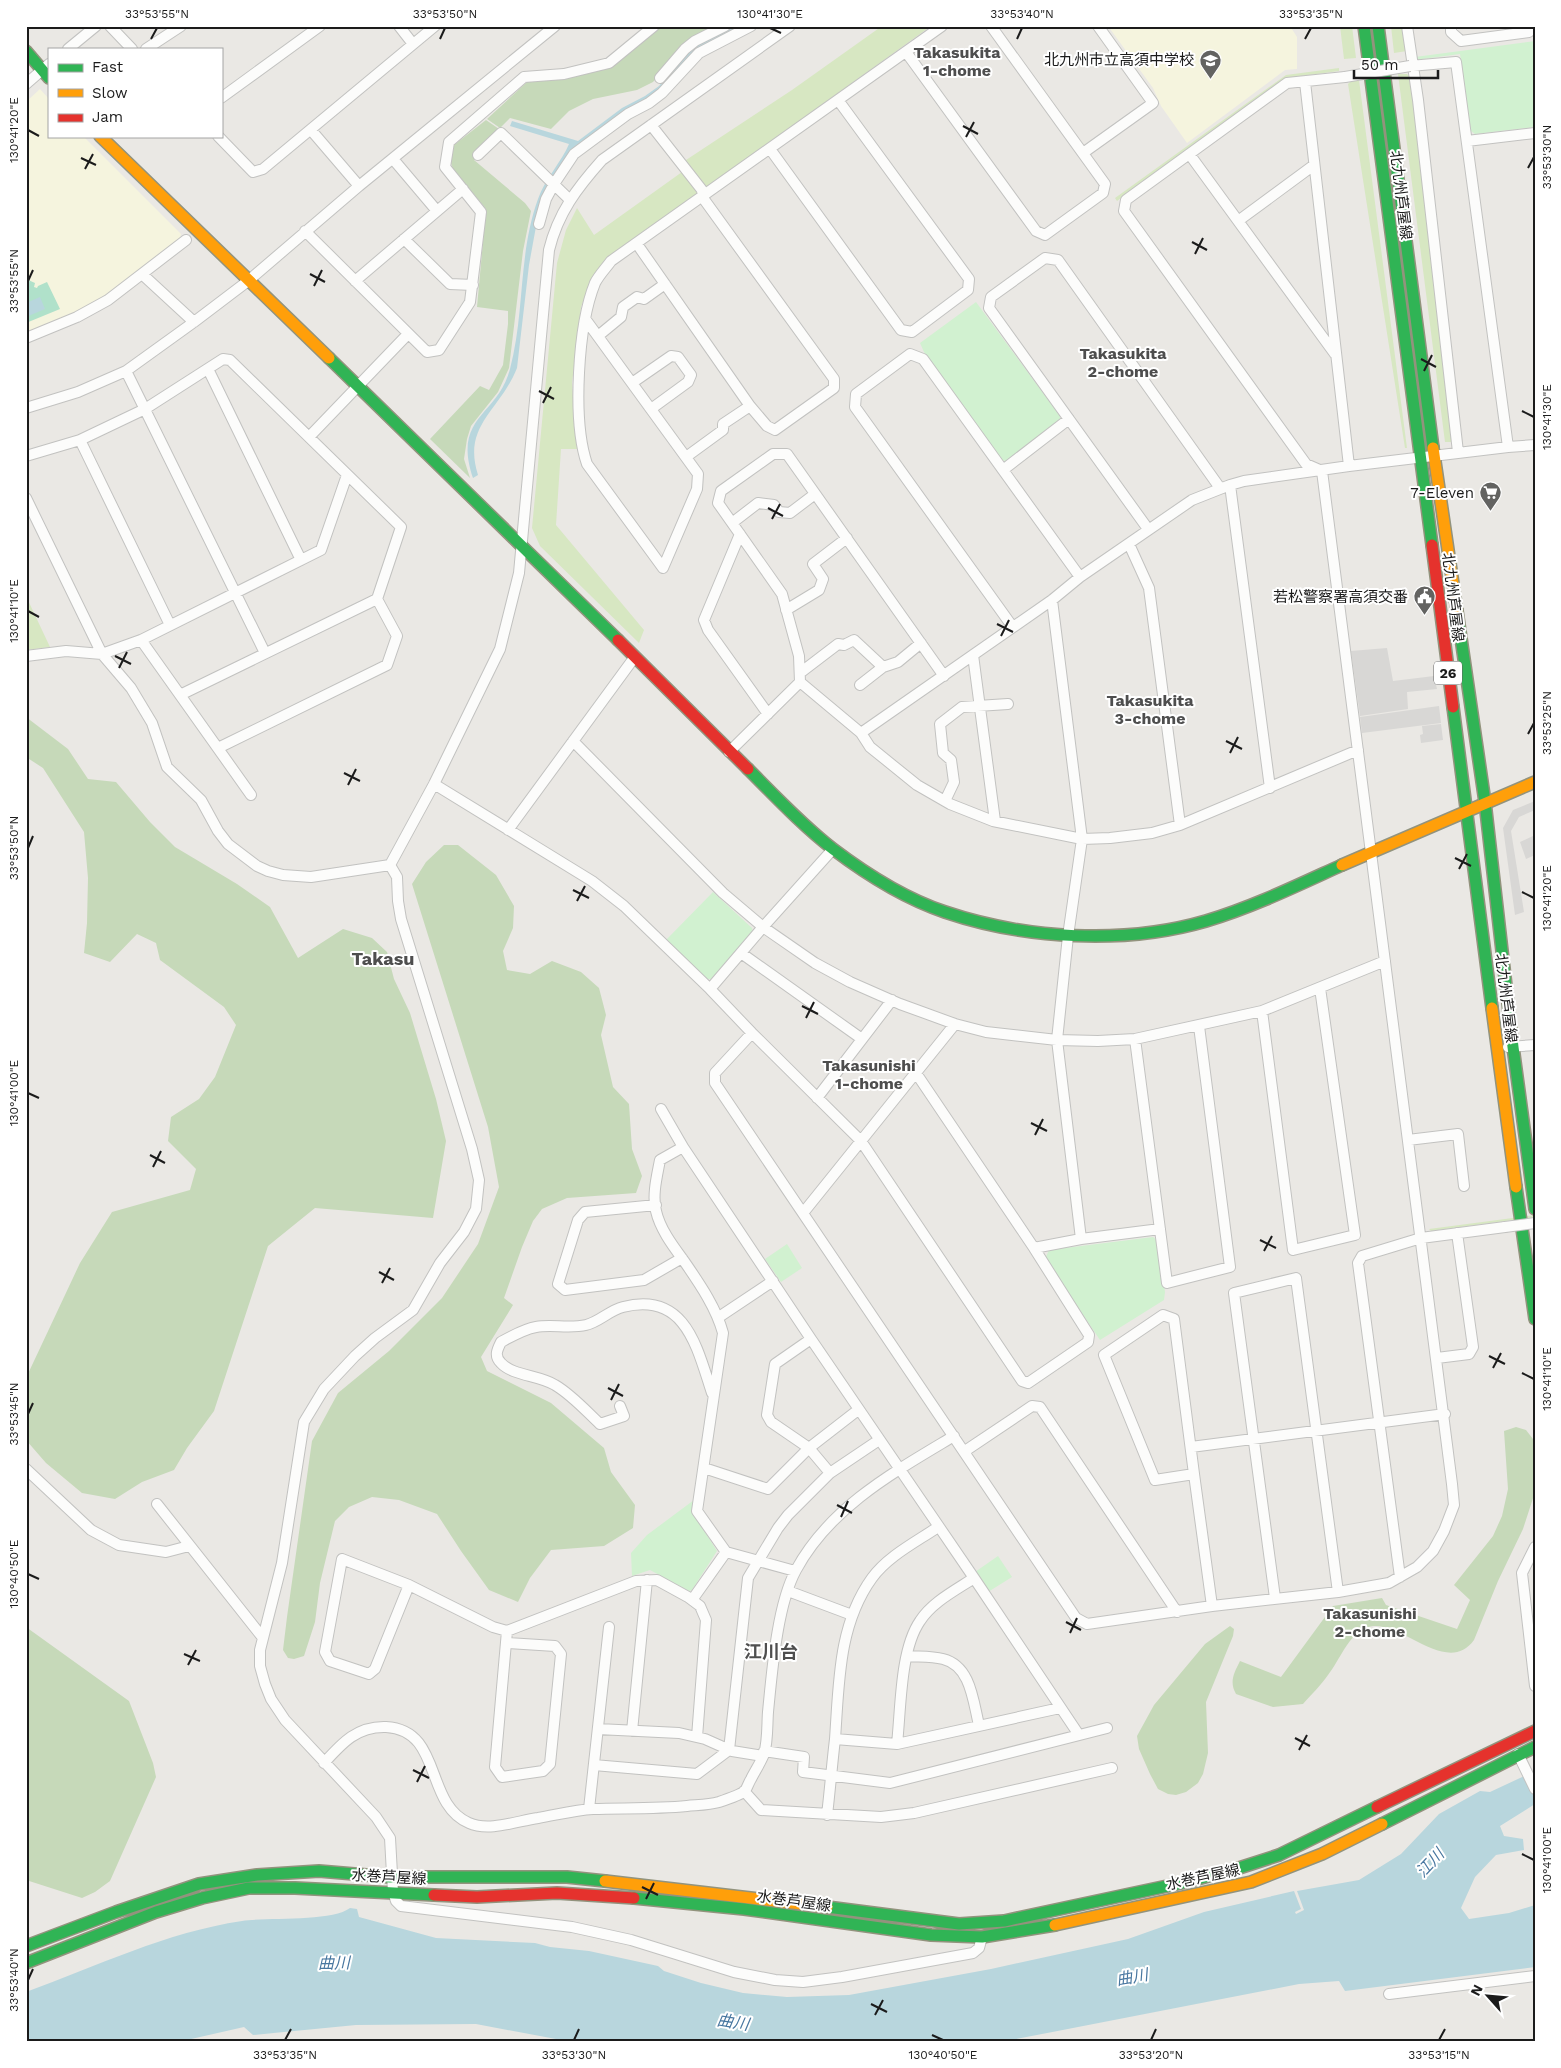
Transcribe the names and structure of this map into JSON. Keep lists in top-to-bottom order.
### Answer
{
  "streets": {
    "main road": ["北九州芦屋線", "26", "水巻芦屋線"]
  },
  "districts": [
    "Takasukita 1-chome",
    "Takasukita 2-chome",
    "Takasukita 3-chome",
    "Takasu",
    "Takasunishi 1-chome",
    "Takasunishi 2-chome",
    "江川台"
  ],
  "water": ["江川", "曲川"],
  "places": {
    "school or university": ["北九州市立高須中学校"],
    "supermarket": ["7-Eleven"],
    "public building": ["若松警察署高須交番"]
  },
  "legend": ["Fast", "Slow", "Jam"],
  "scale_bar": "50 m",
  "north": "top left",
  "coordinates": [
    "33°53'55\"N",
    "33°53'50\"N",
    "130°41'30\"E",
    "33°53'40\"N",
    "33°53'35\"N",
    "130°41'20\"E",
    "33°53'30\"N",
    "130°41'10\"E",
    "33°53'25\"N",
    "130°41'00\"E",
    "33°53'45\"N",
    "130°40'50\"E",
    "33°53'20\"N",
    "33°53'15\"N"
  ]
}
